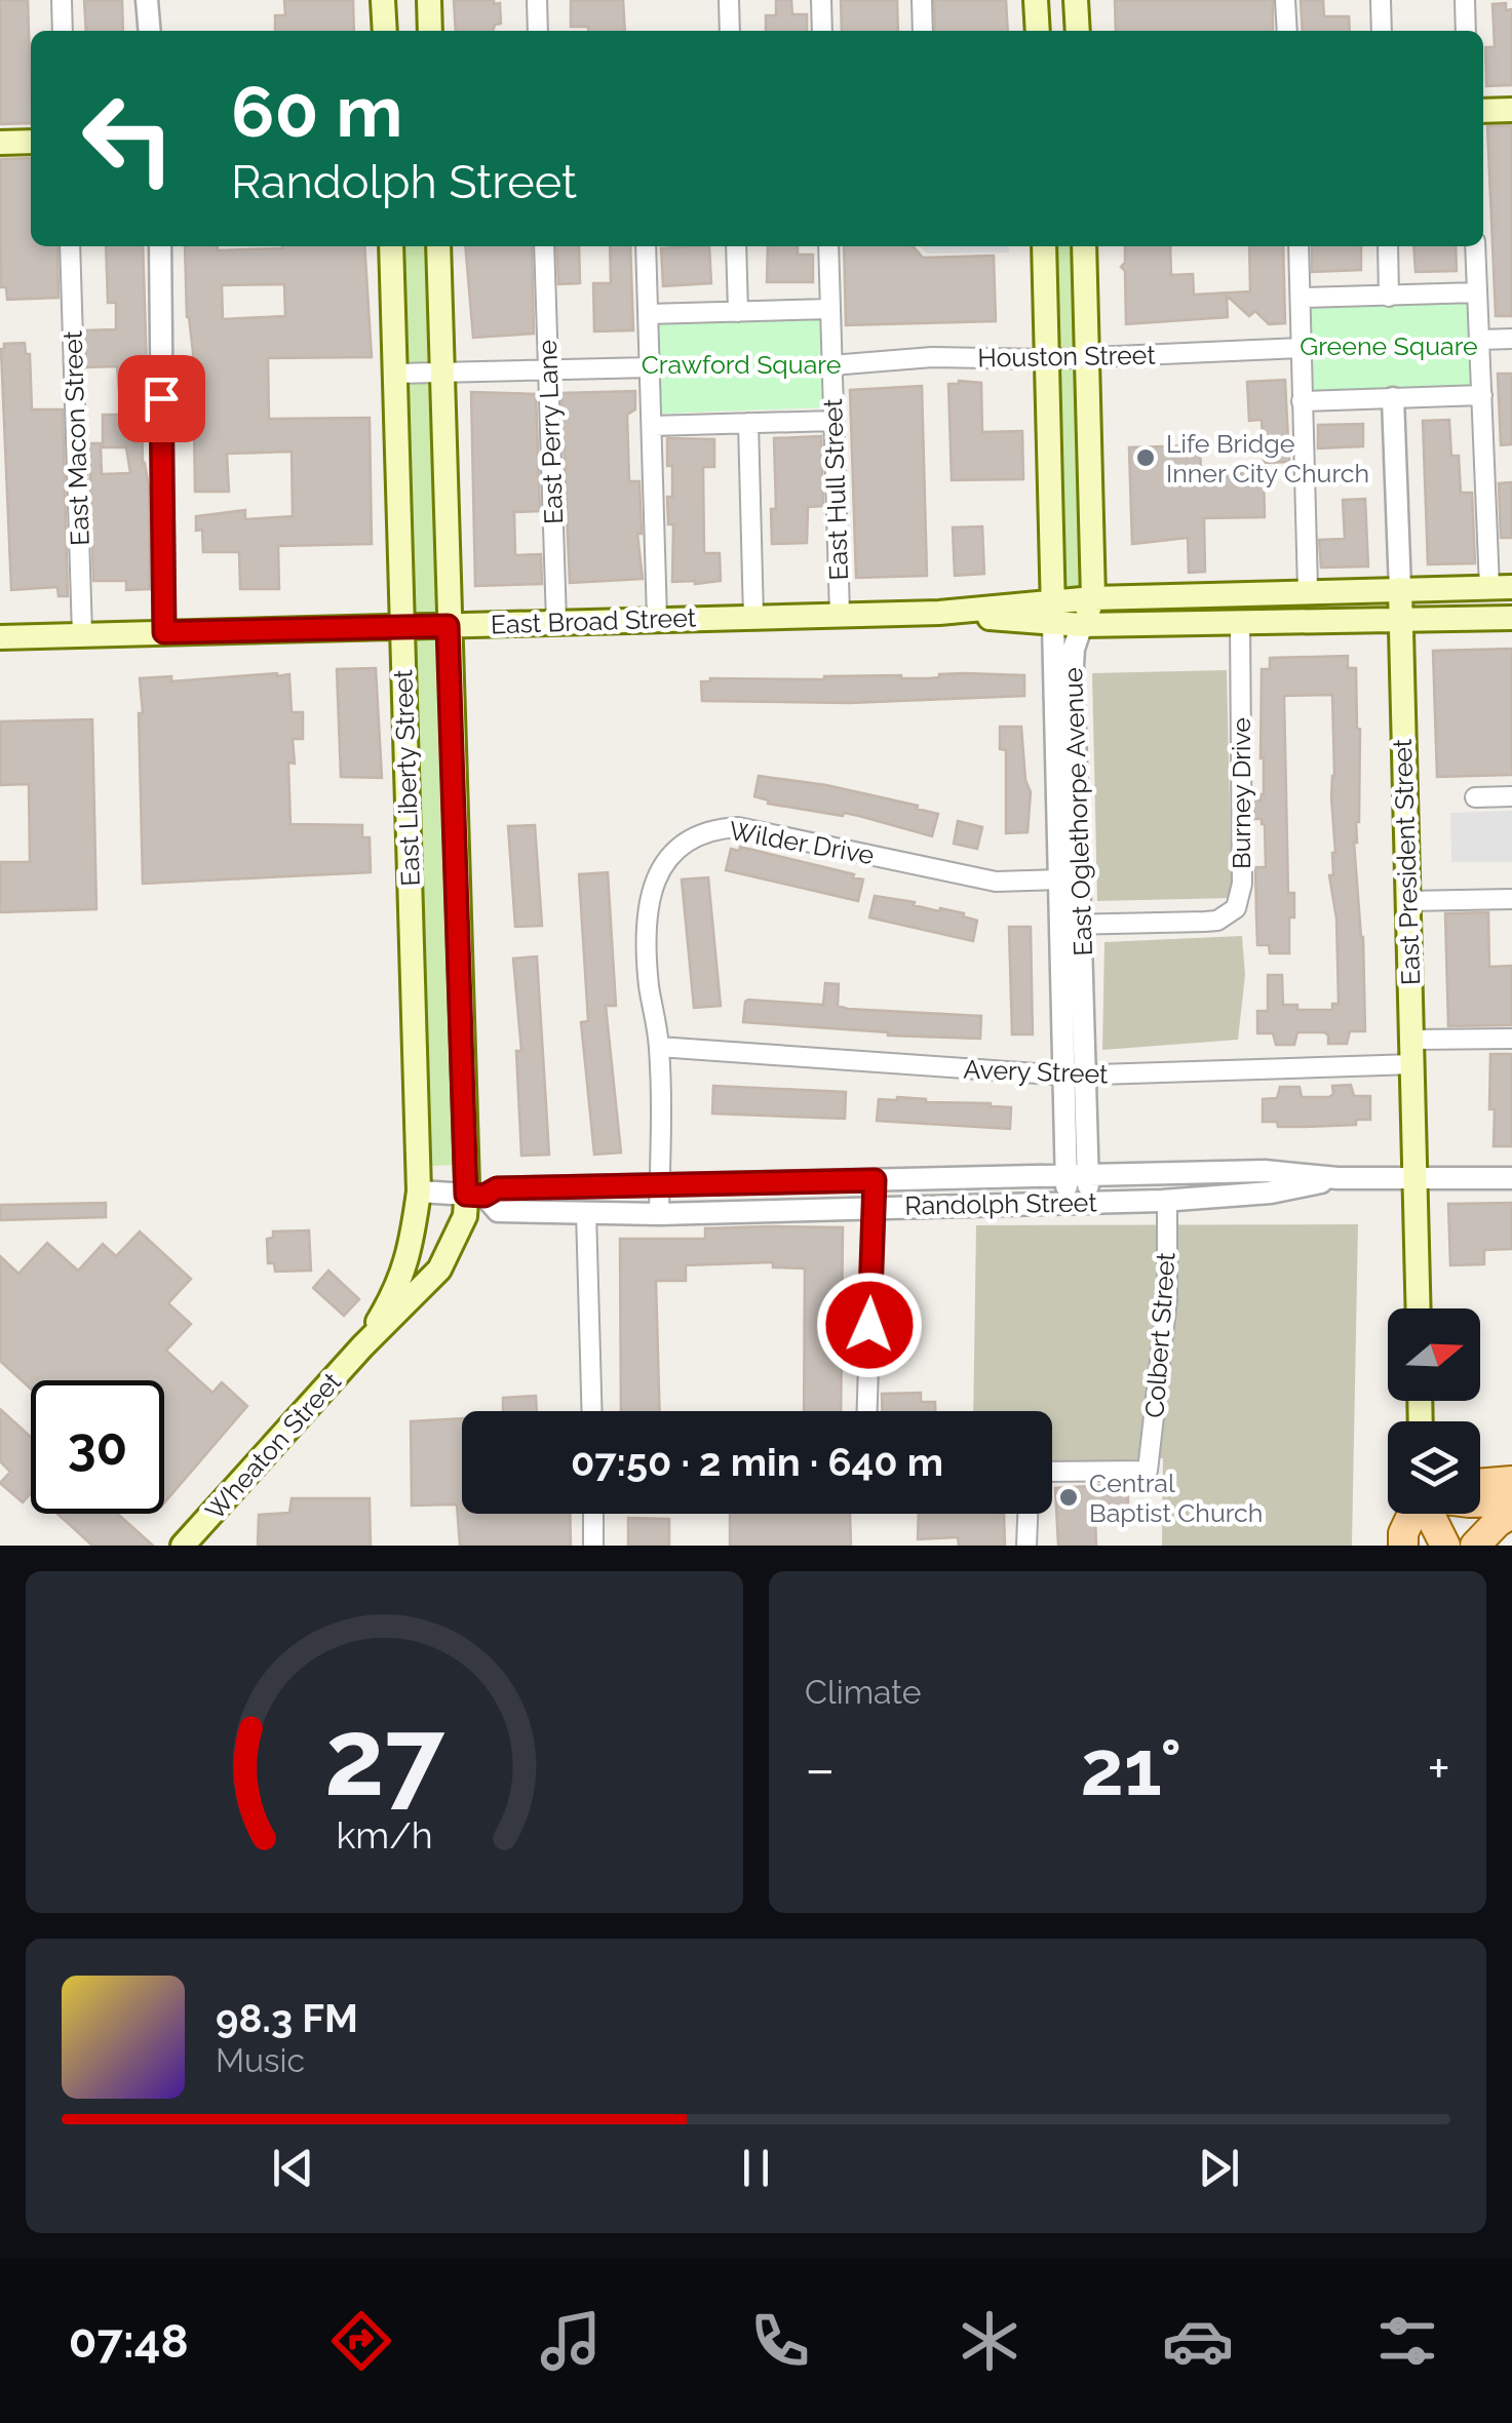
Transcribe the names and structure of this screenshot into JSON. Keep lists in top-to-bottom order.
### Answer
{
  "streets": {
    "main road": [
      "East Broad Street",
      "East Liberty Street",
      "East Oglethorpe Avenue",
      "East President Street",
      "Wheaton Street"
    ],
    "street": [
      "Houston Street",
      "East Perry Lane",
      "East Macon Street",
      "East Hull Street",
      "Burney Drive",
      "Wilder Drive",
      "Avery Street",
      "Randolph Street",
      "Colbert Street"
    ]
  },
  "crossings": [
    ["Houston Street", "East Hull Street"],
    ["Houston Street", "East Oglethorpe Avenue"],
    ["East Perry Lane", "East Broad Street"],
    ["East Macon Street", "East Broad Street"],
    ["East Hull Street", "East Broad Street"],
    ["East Broad Street", "East Liberty Street"],
    ["East Broad Street", "Burney Drive"],
    ["East Broad Street", "East Oglethorpe Avenue"],
    ["East Broad Street", "East President Street"],
    ["East Liberty Street", "Randolph Street"],
    ["East Liberty Street", "Wheaton Street"],
    ["Burney Drive", "East Oglethorpe Avenue"],
    ["East Oglethorpe Avenue", "Wilder Drive"],
    ["East Oglethorpe Avenue", "Avery Street"],
    ["East Oglethorpe Avenue", "Randolph Street"],
    ["Wilder Drive", "Avery Street"],
    ["Wilder Drive", "Randolph Street"],
    ["East President Street", "Avery Street"],
    ["East President Street", "Randolph Street"],
    ["Randolph Street", "Colbert Street"],
    ["Randolph Street", "Wheaton Street"]
  ],
  "parks": ["Greene Square", "Crawford Square"],
  "places": ["Life Bridge Inner City Church", "Central Baptist Church"],
  "north": "right",
  "page": {
    "turn": ["60 m", "Randolph Street"],
    "limit": "30",
    "trip": "07:50 · 2 min · 640 m",
    "tile": "Climate",
    "heat": ["−", "21°", "+"],
    "song": ["98.3 FM", "Music"],
    "tabs": "07:48",
    "gauge": ["27", "km/h"]
  }
}
